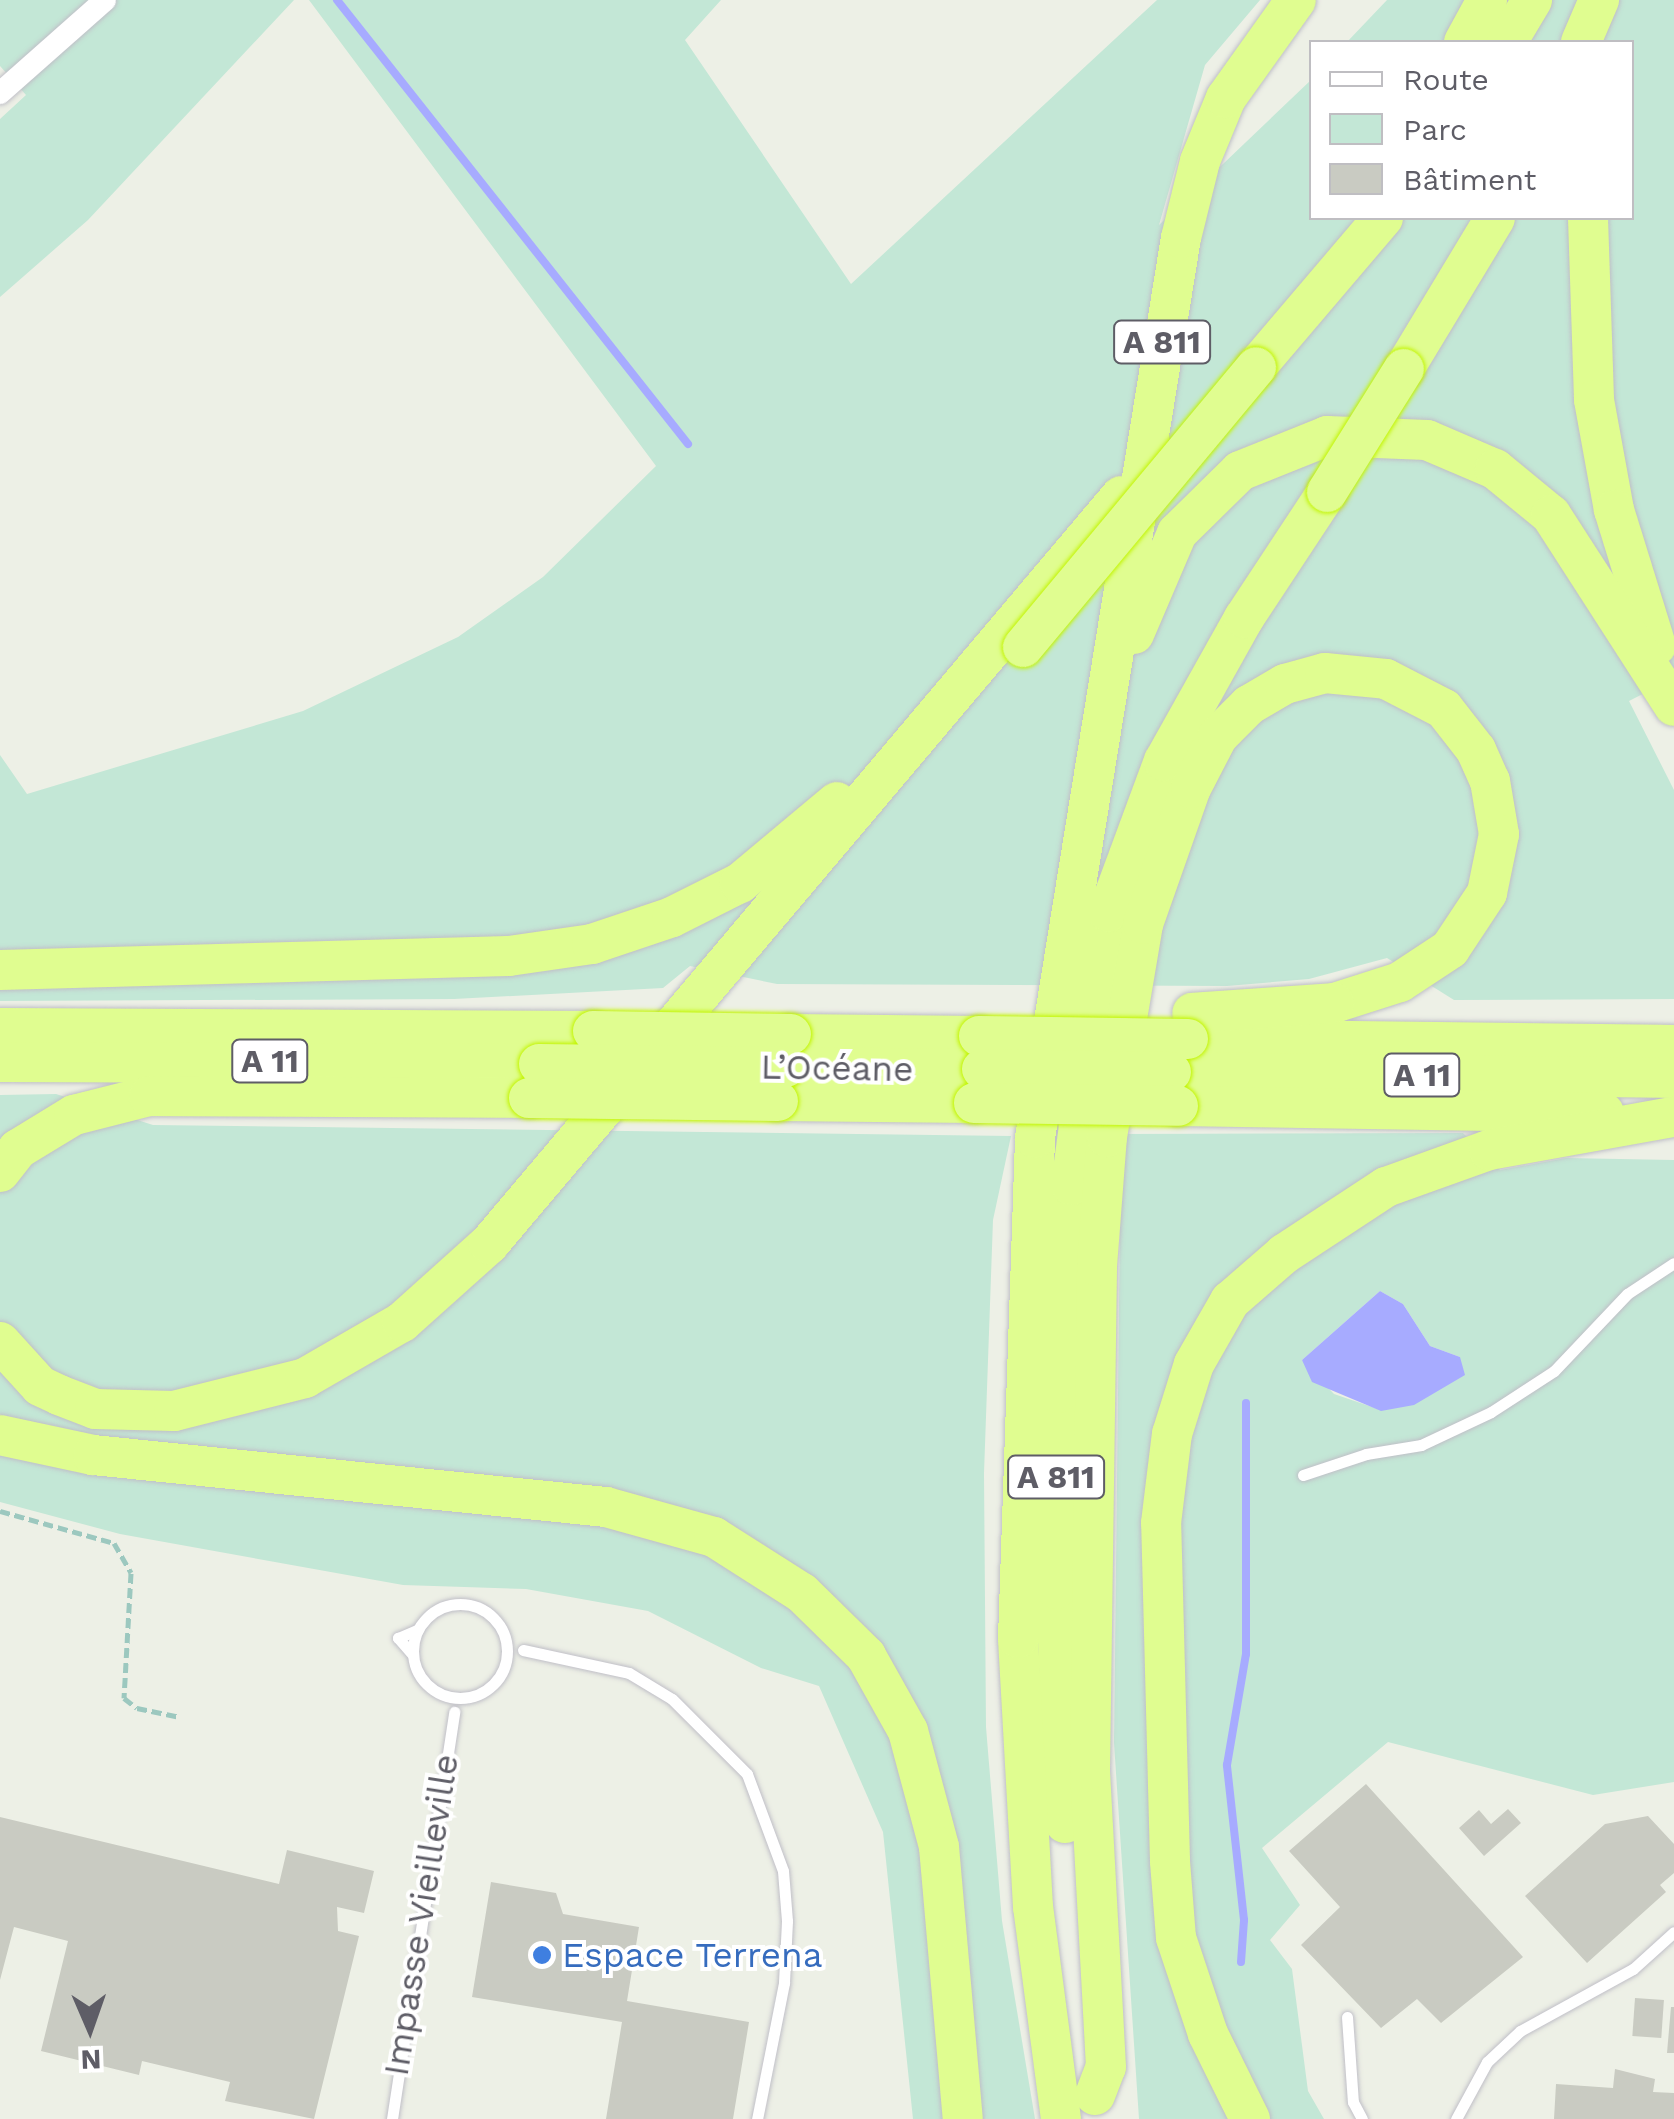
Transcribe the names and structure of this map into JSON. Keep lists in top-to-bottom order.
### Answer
{
  "streets": {
    "highway": ["A 811", "A 11", "L’Océane"],
    "lane": ["Impasse Vieilleville"]
  },
  "places": ["Espace Terrena"],
  "legend": ["Route", "Parc", "Bâtiment"],
  "north": "bottom"
}
